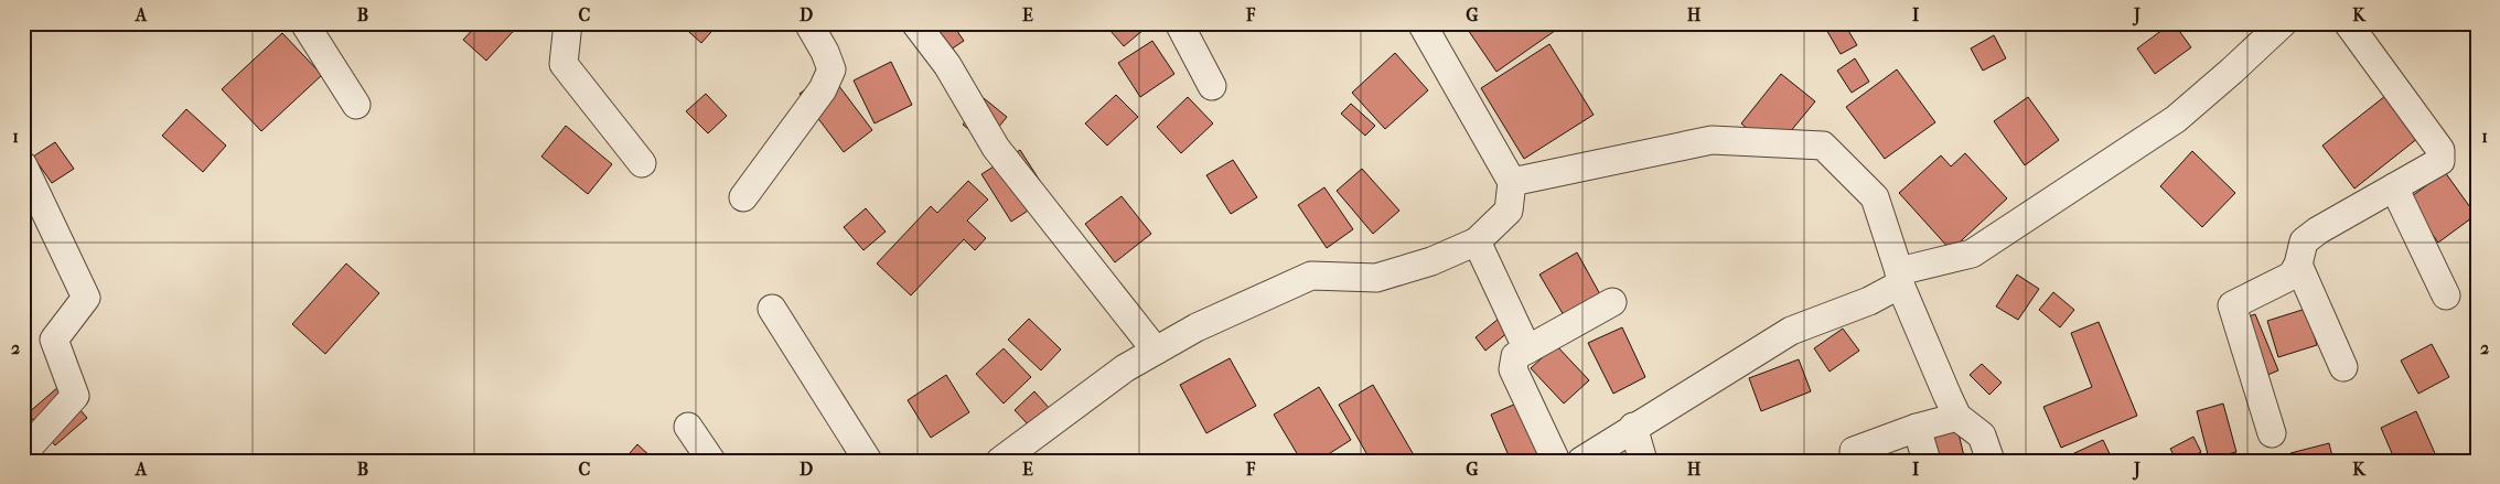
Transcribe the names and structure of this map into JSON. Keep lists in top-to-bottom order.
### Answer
{
  "grid": {
    "columns": [
      "A",
      "B",
      "C",
      "D",
      "E",
      "F",
      "G",
      "H",
      "I",
      "J",
      "K"
    ],
    "rows": ["1", "2"]
  }
}
